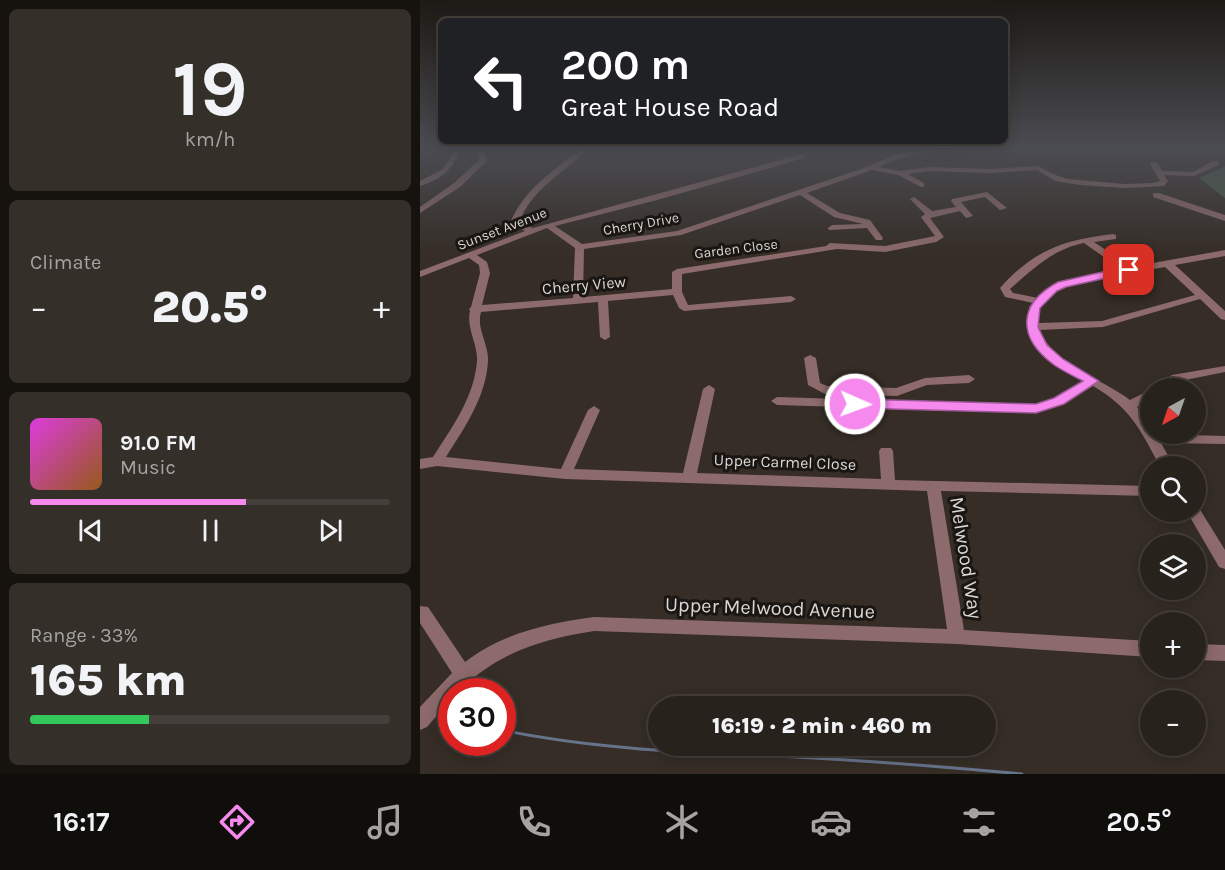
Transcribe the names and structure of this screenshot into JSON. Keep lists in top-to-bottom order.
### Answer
{
  "streets": {
    "street": [
      "Cherry Drive",
      "Sunset Avenue",
      "Garden Close",
      "Cherry View",
      "Upper Carmel Close",
      "Melwood Way",
      "Upper Melwood Avenue"
    ]
  },
  "crossings": [
    ["Garden Close", "Cherry View"],
    ["Upper Carmel Close", "Melwood Way"],
    ["Melwood Way", "Upper Melwood Avenue"]
  ],
  "north": "bottom left",
  "page": {
    "tile": [
      ["19", "km/h"],
      "Climate",
      ["Range · 33%", "165 km"]
    ],
    "turn": ["200 m", "Great House Road"],
    "heat": ["−", "20.5°", "+"],
    "map_buttons": ["+", "−"],
    "song": ["91.0 FM", "Music"],
    "limit": "30",
    "trip": "16:19 · 2 min · 460 m",
    "tabs": ["16:17", "20.5°"]
  }
}
